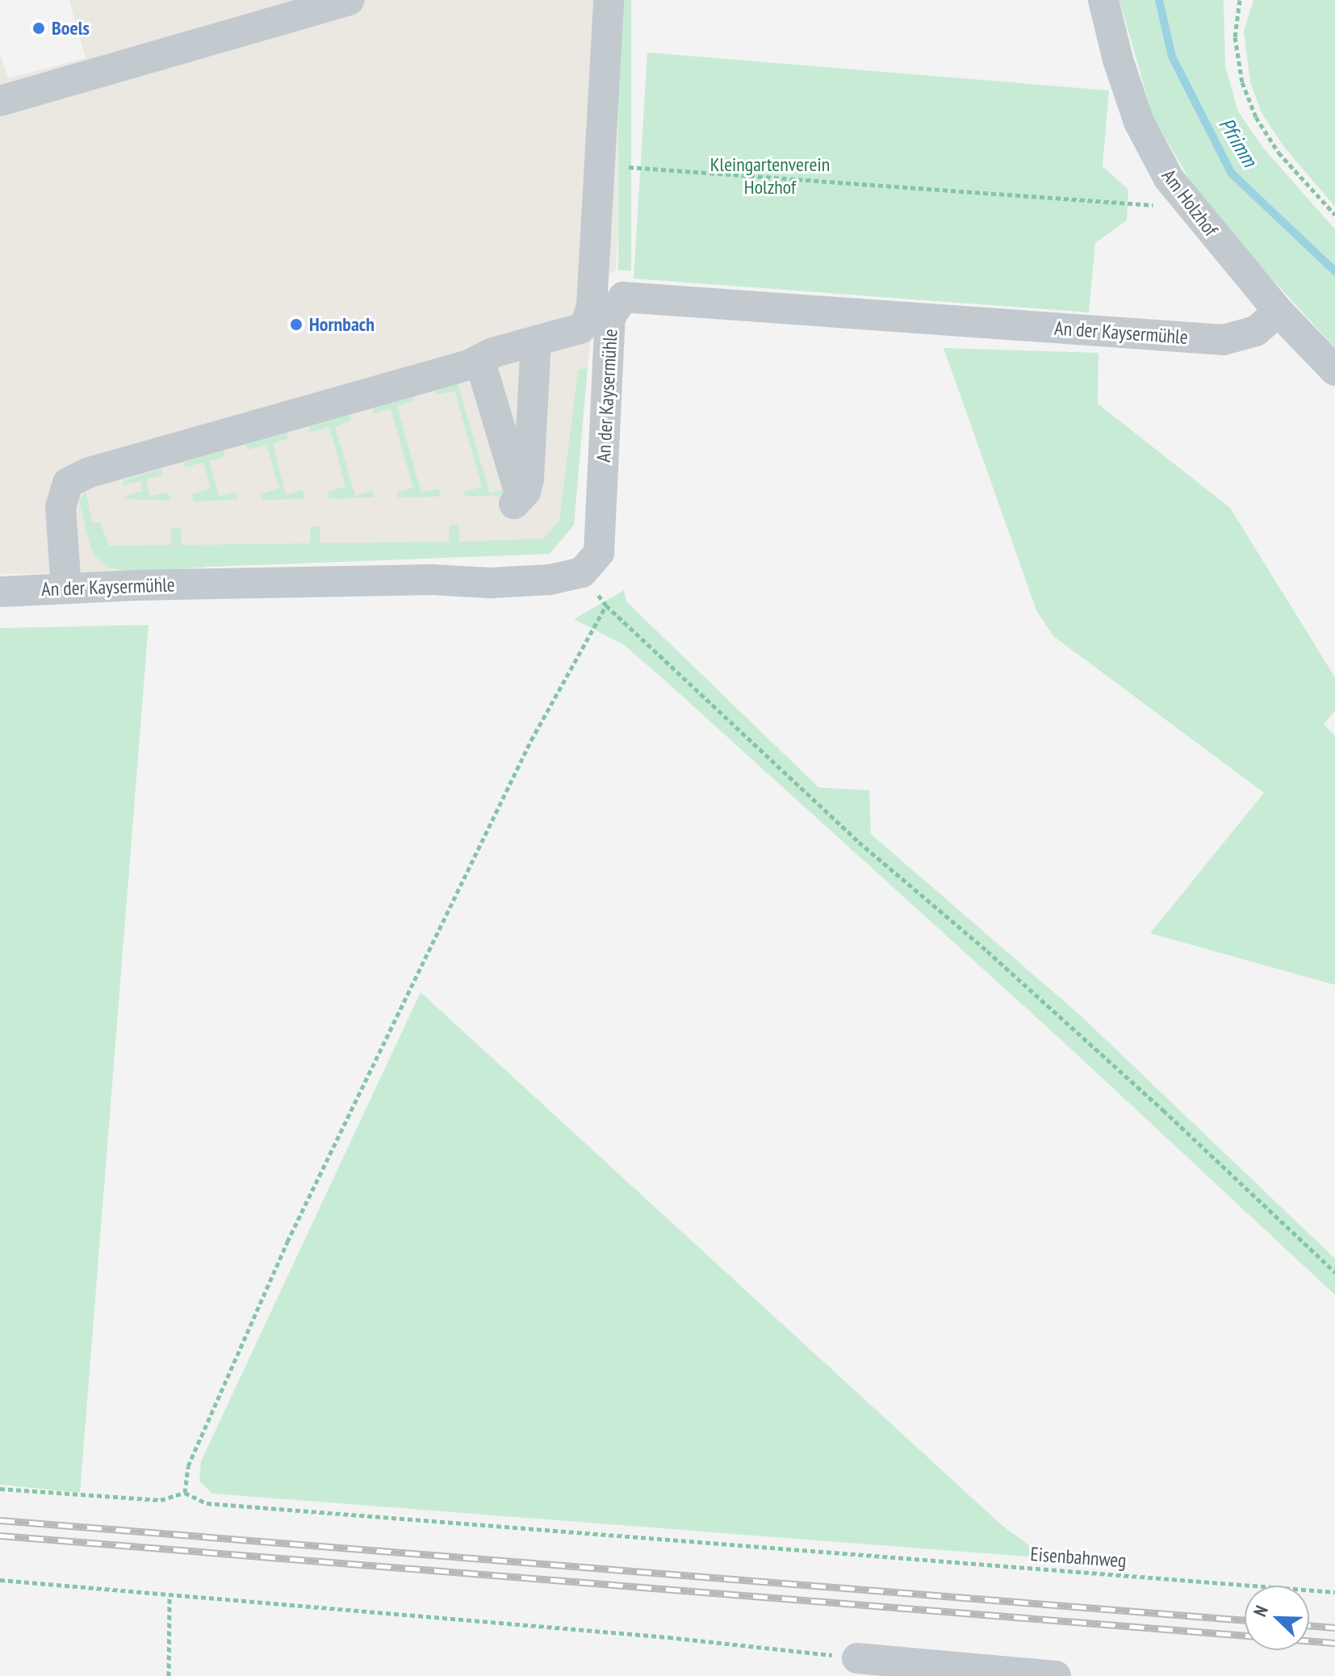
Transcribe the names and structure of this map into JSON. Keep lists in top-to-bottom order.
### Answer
{
  "streets": {
    "street": ["Am Holzhof", "An der Kaysermühle"],
    "path": ["Eisenbahnweg"]
  },
  "crossings": [
    ["Am Holzhof", "An der Kaysermühle"]
  ],
  "water": ["Pfrimm"],
  "parks": ["Kleingartenverein Holzhof"],
  "places": ["Boels", "Hornbach"],
  "north": "top left"
}
